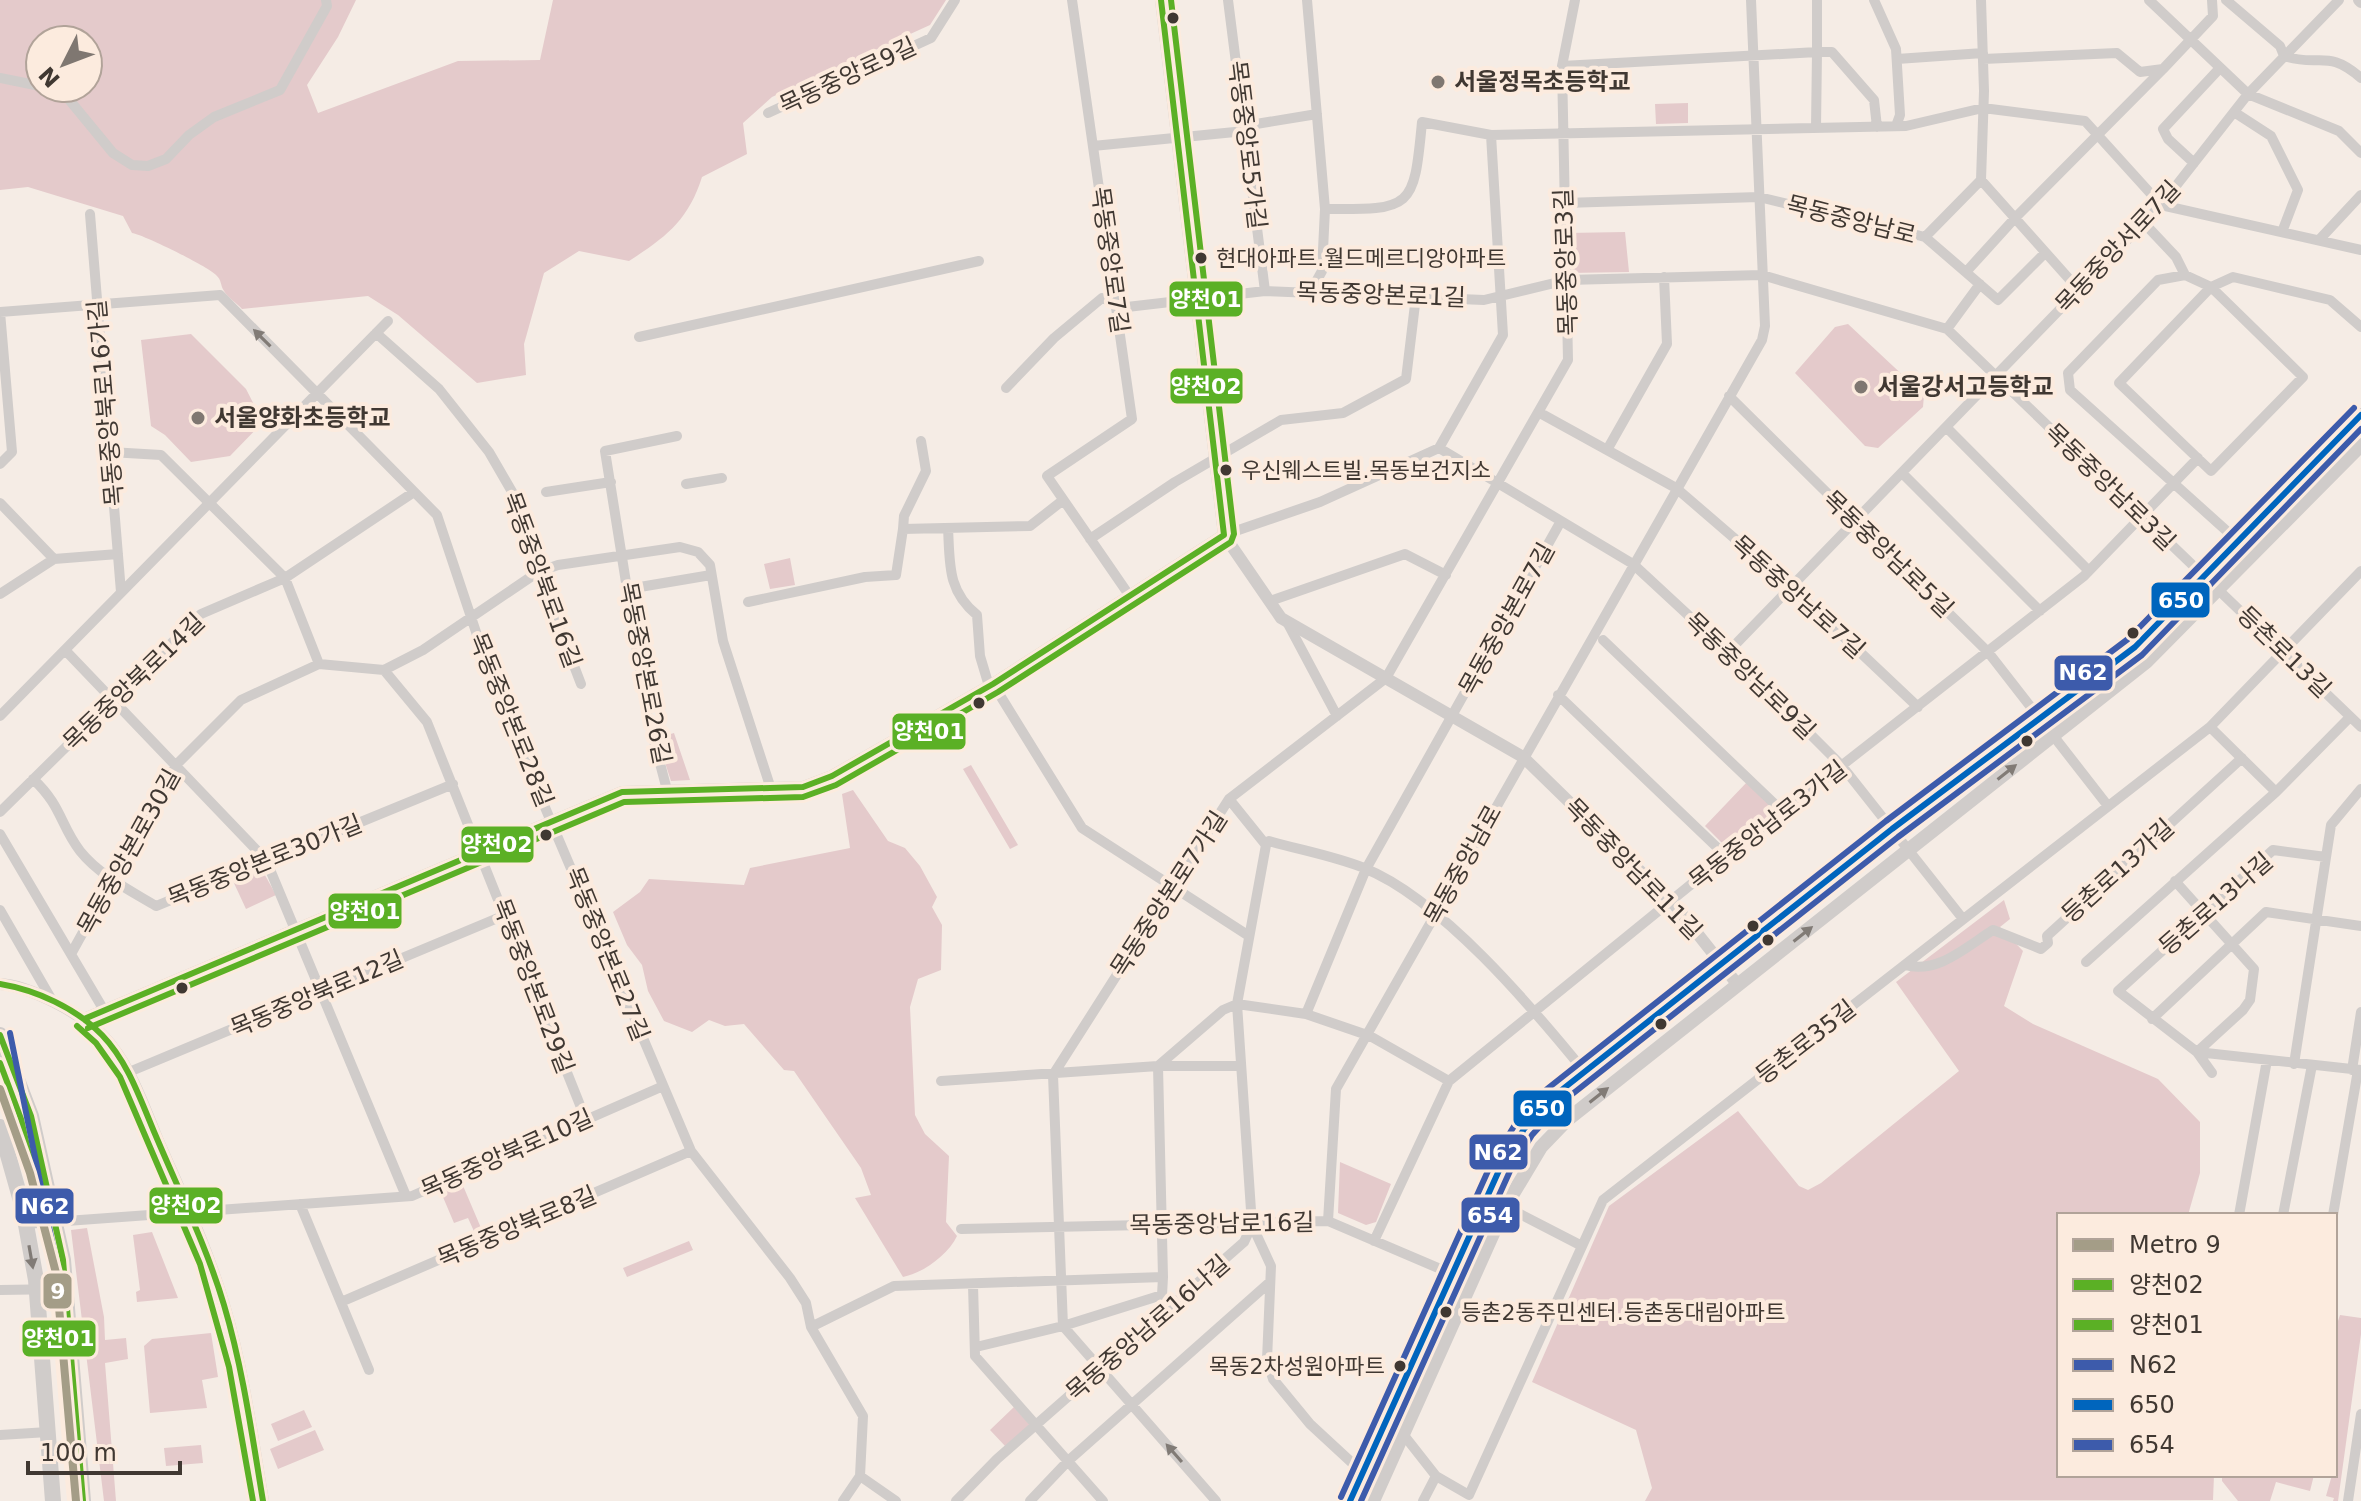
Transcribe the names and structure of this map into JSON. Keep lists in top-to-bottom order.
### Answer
{
  "streets": {
    "street": [
      "목동중앙로9길",
      "목동중앙로5가길",
      "목동중앙남로",
      "목동중앙서로7길",
      "목동중앙로7길",
      "목동중앙로3길",
      "목동중앙본로1길",
      "목동중앙북로16가길",
      "목동중앙남로3길",
      "목동중앙남로5길",
      "목동중앙북로16길",
      "목동중앙남로7길",
      "목동중앙본로7길",
      "등촌로13길",
      "목동중앙본로26길",
      "목동중앙남로9길",
      "목동중앙북로14길",
      "목동중앙본로28길",
      "목동중앙남로3가길",
      "목동중앙본로30길",
      "목동중앙본로30가길",
      "목동중앙남로11길",
      "등촌로13가길",
      "목동중앙본로7가길",
      "등촌로13나길",
      "목동중앙본로27길",
      "목동중앙본로29길",
      "목동중앙북로12길",
      "등촌로35길",
      "목동중앙북로10길",
      "목동중앙남로16길",
      "목동중앙북로8길",
      "목동중앙남로16나길"
    ]
  },
  "crossings": [
    ["목동중앙로5가길", "목동중앙본로1길"],
    ["목동중앙남로", "목동중앙로3길"],
    ["목동중앙남로", "목동중앙남로3길"],
    ["목동중앙남로", "목동중앙남로5길"],
    ["목동중앙남로", "목동중앙남로7길"],
    ["목동중앙남로", "목동중앙본로7길"],
    ["목동중앙남로", "목동중앙남로9길"],
    ["목동중앙남로", "목동중앙남로11길"],
    ["목동중앙남로", "목동중앙남로16길"],
    ["목동중앙서로7길", "목동중앙남로3길"],
    ["목동중앙서로7길", "목동중앙남로5길"],
    ["목동중앙서로7길", "목동중앙남로7길"],
    ["목동중앙서로7길", "목동중앙남로9길"],
    ["목동중앙로7길", "목동중앙본로1길"],
    ["목동중앙로3길", "목동중앙본로1길"],
    ["목동중앙로3길", "목동중앙본로7길"],
    ["목동중앙로3길", "목동중앙남로9길"],
    ["목동중앙로3길", "목동중앙본로7가길"],
    ["목동중앙본로1길", "목동중앙남로3길"],
    ["목동중앙북로16가길", "목동중앙본로28길"],
    ["목동중앙남로3길", "등촌로13길"],
    ["목동중앙남로3길", "목동중앙남로3가길"],
    ["목동중앙남로5길", "목동중앙남로3가길"],
    ["목동중앙남로5길", "등촌로35길"],
    ["목동중앙북로16길", "목동중앙본로26길"],
    ["목동중앙북로16길", "목동중앙본로28길"],
    ["목동중앙남로7길", "목동중앙남로3가길"],
    ["목동중앙본로7길", "목동중앙남로9길"],
    ["목동중앙본로7길", "목동중앙남로11길"],
    ["목동중앙본로7길", "목동중앙본로7가길"],
    ["등촌로13길", "등촌로13가길"],
    ["등촌로13길", "등촌로35길"],
    ["목동중앙본로26길", "목동중앙본로28길"],
    ["목동중앙남로9길", "목동중앙남로3가길"],
    ["목동중앙남로9길", "등촌로35길"],
    ["목동중앙북로14길", "목동중앙본로28길"],
    ["목동중앙북로14길", "목동중앙본로30가길"],
    ["목동중앙본로28길", "목동중앙본로27길"],
    ["목동중앙남로3가길", "목동중앙남로11길"],
    ["목동중앙남로3가길", "목동중앙남로16길"],
    ["목동중앙본로30길", "목동중앙본로30가길"],
    ["등촌로13가길", "등촌로35길"],
    ["목동중앙본로27길", "목동중앙북로10길"],
    ["목동중앙본로29길", "목동중앙북로12길"],
    ["목동중앙본로29길", "목동중앙북로10길"],
    ["목동중앙남로16길", "목동중앙남로16나길"]
  ],
  "places": [
    "서울정목초등학교",
    "현대아파트.월드메르디앙아파트",
    "서울강서고등학교",
    "서울양화초등학교",
    "우신웨스트빌.목동보건지소",
    "등촌2동주민센터.등촌동대림아파트",
    "목동2차성원아파트"
  ],
  "lines": [
    "transit line 양천02",
    "transit line 양천01",
    "transit line N62",
    "transit line 650",
    "transit line 654",
    "metro line 9"
  ],
  "legend": [
    "Metro 9",
    "양천02",
    "양천01",
    "N62",
    "650",
    "654"
  ],
  "scale_bar": "100 m",
  "north": "bottom left"
}
